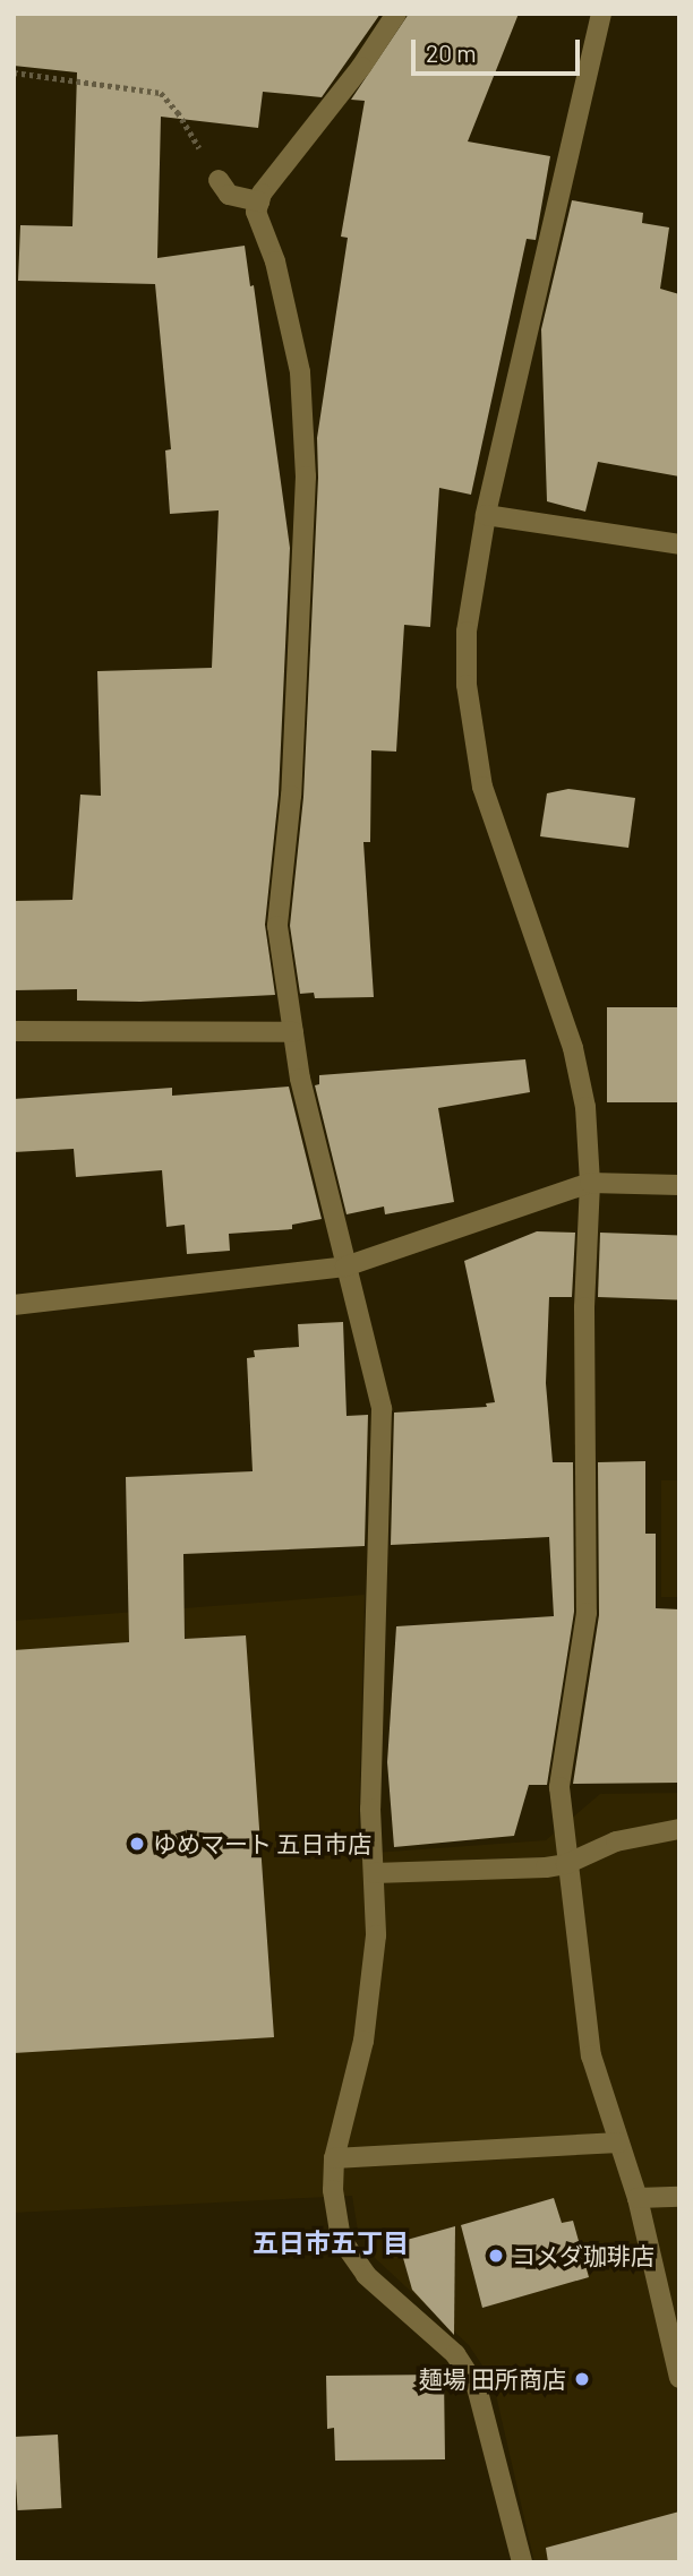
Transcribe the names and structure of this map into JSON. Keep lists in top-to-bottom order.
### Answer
{
  "districts": ["五日市五丁目"],
  "places": ["ゆめマート 五日市店", "コメダ珈琲店", "麺場 田所商店"],
  "scale_bar": "20 m"
}
